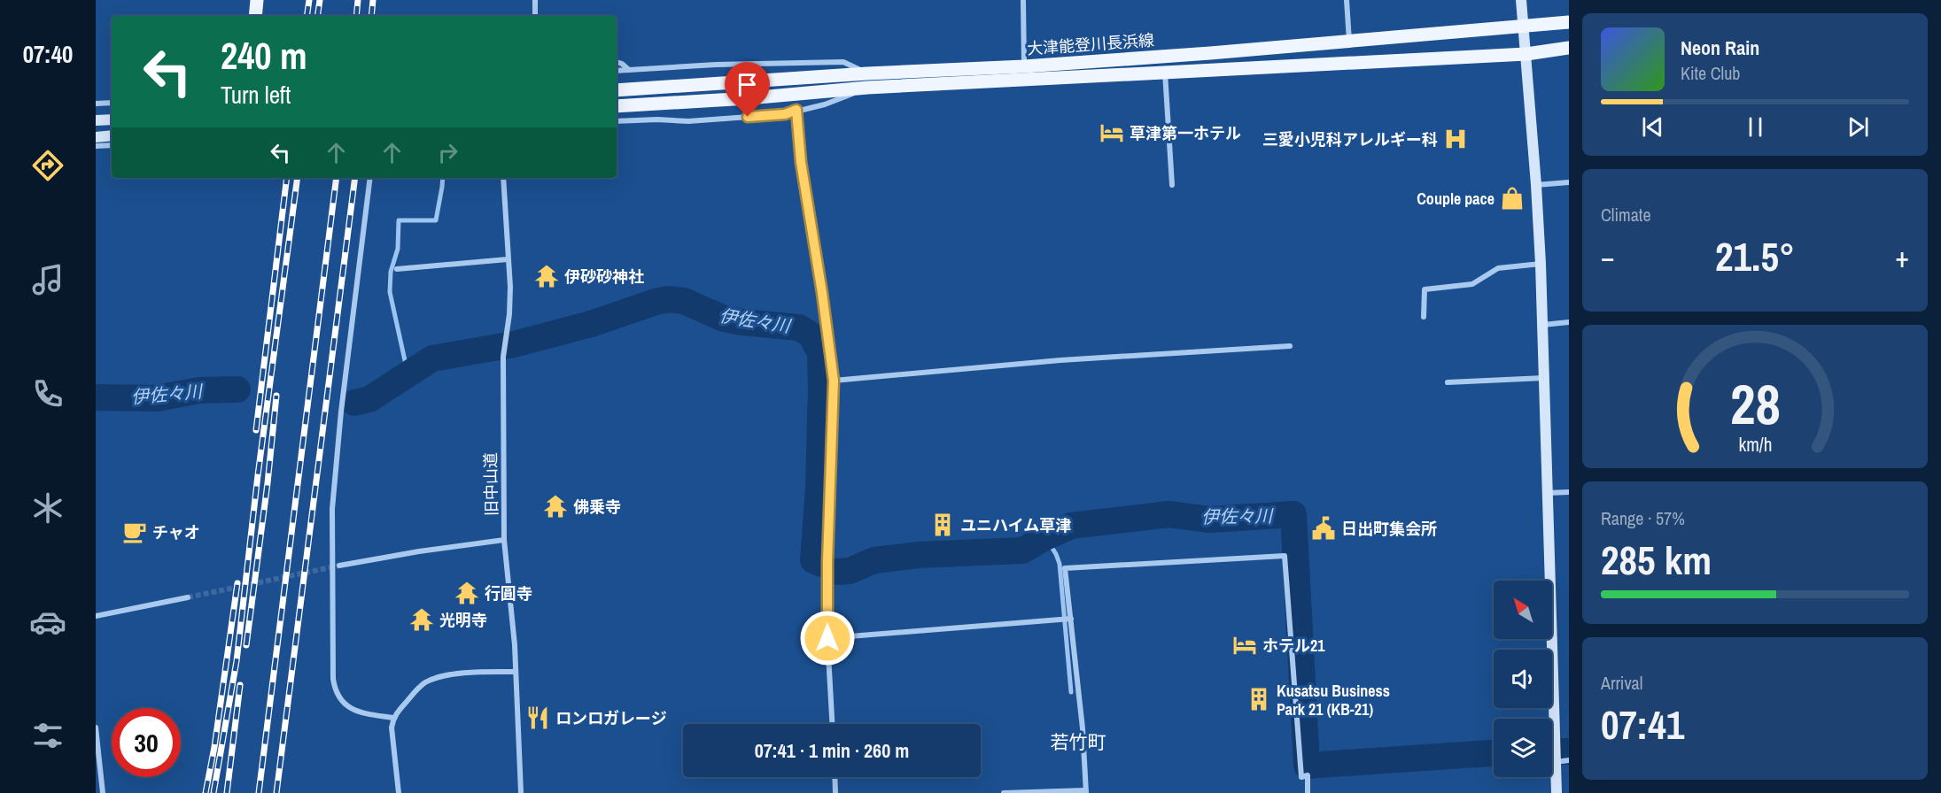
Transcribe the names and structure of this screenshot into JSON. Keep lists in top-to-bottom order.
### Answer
{
  "streets": {
    "main road": ["大津能登川長浜線"],
    "street": ["旧中山道"]
  },
  "districts": ["若竹町"],
  "water": ["伊佐々川"],
  "places": {
    "hotel": ["草津第一ホテル", "ホテル21"],
    "hospital": ["三愛小児科アレルギー科"],
    "shop": ["Couple pace"],
    "temple": [
      "伊砂砂神社",
      "佛乗寺",
      "行圓寺",
      "光明寺"
    ],
    "building": ["ユニハイム草津", "Kusatsu Business Park 21 (KB-21)"],
    "public building": ["日出町集会所"],
    "cafe": ["チャオ"],
    "restaurant": ["ロンロガレージ"]
  },
  "north": "top left",
  "page": {
    "tabs": "07:40",
    "turn": ["240 m", "Turn left"],
    "song": ["Neon Rain", "Kite Club"],
    "tile": [
      "Climate",
      ["Range · 57%", "285 km"],
      ["Arrival", "07:41"]
    ],
    "heat": ["−", "21.5°", "+"],
    "limit": "30",
    "trip": "07:41 · 1 min · 260 m",
    "gauge": ["28", "km/h"]
  }
}
